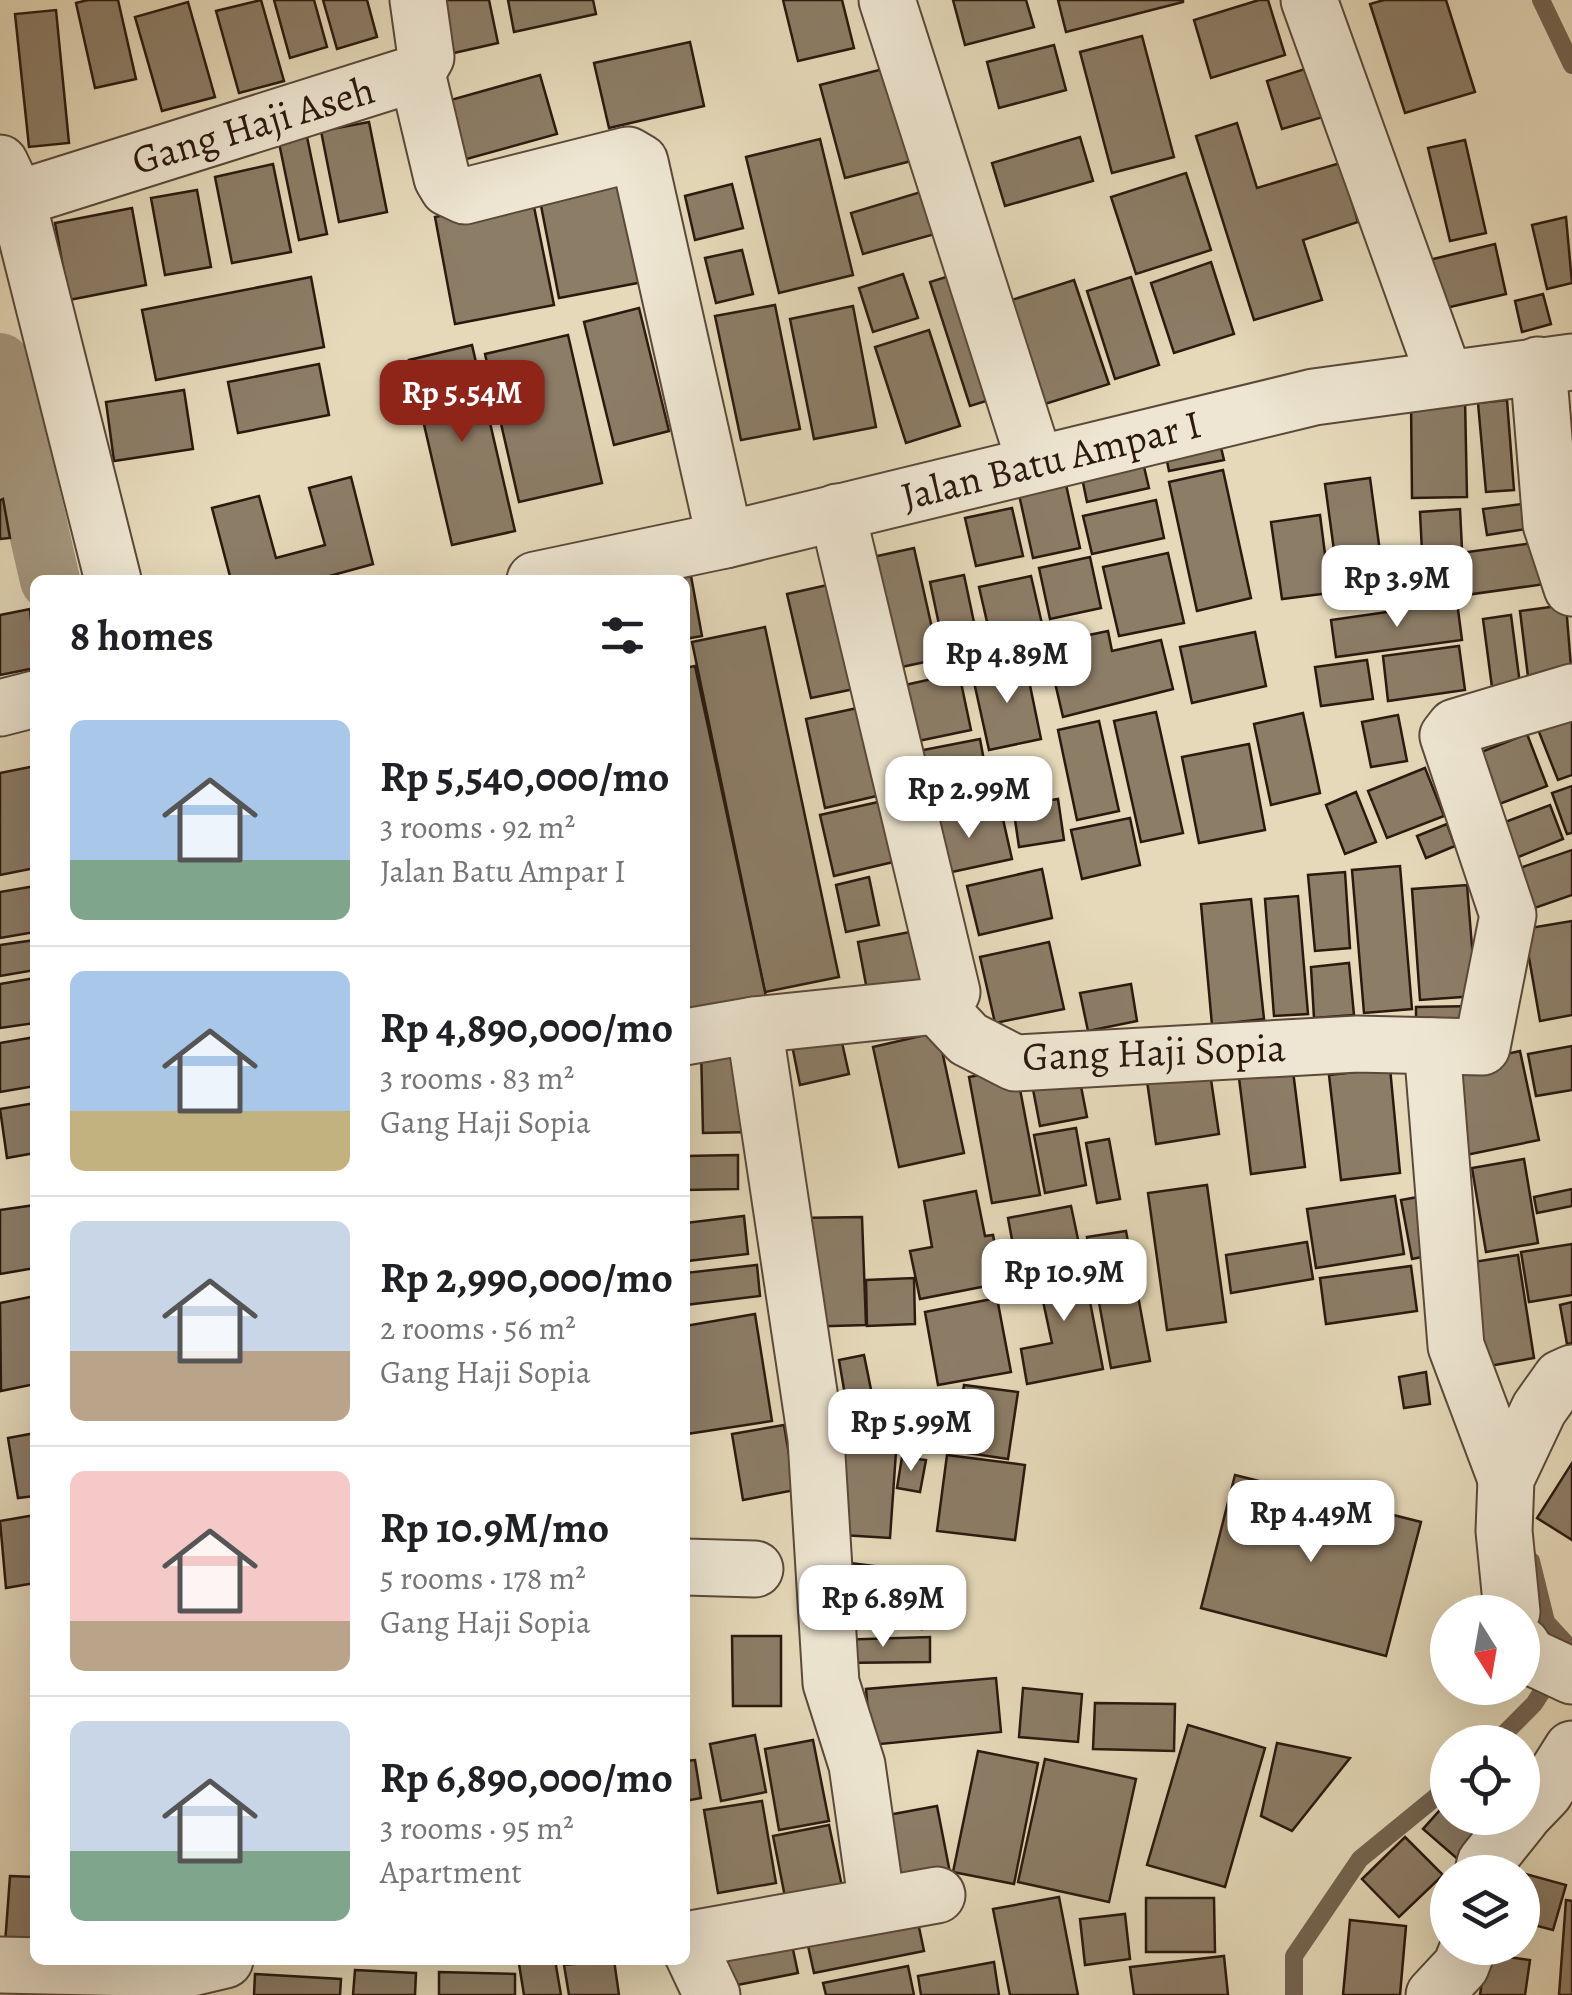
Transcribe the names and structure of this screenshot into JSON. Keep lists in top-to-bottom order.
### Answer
{
  "streets": {
    "street": ["Gang Haji Aseh", "Jalan Batu Ampar I", "Gang Haji Sopia"]
  },
  "north": "bottom",
  "page": {
    "price": [
      "Rp 5.54M",
      "Rp 3.9M",
      "Rp 4.89M",
      "Rp 2.99M",
      "Rp 10.9M",
      "Rp 5.99M",
      "Rp 4.49M",
      "Rp 6.89M"
    ],
    "heading": "8 homes",
    "list": [
      {
        "name": "Rp 5,540,000/mo",
        "note": "3 rooms · 92 m² · Jalan Batu Ampar I"
      },
      {
        "name": "Rp 4,890,000/mo",
        "note": "3 rooms · 83 m² · Gang Haji Sopia"
      },
      {
        "name": "Rp 2,990,000/mo",
        "note": "2 rooms · 56 m² · Gang Haji Sopia"
      },
      {
        "name": "Rp 10.9M/mo",
        "note": "5 rooms · 178 m² · Gang Haji Sopia"
      },
      {
        "name": "Rp 6,890,000/mo",
        "note": "3 rooms · 95 m² · Apartment"
      }
    ]
  }
}
